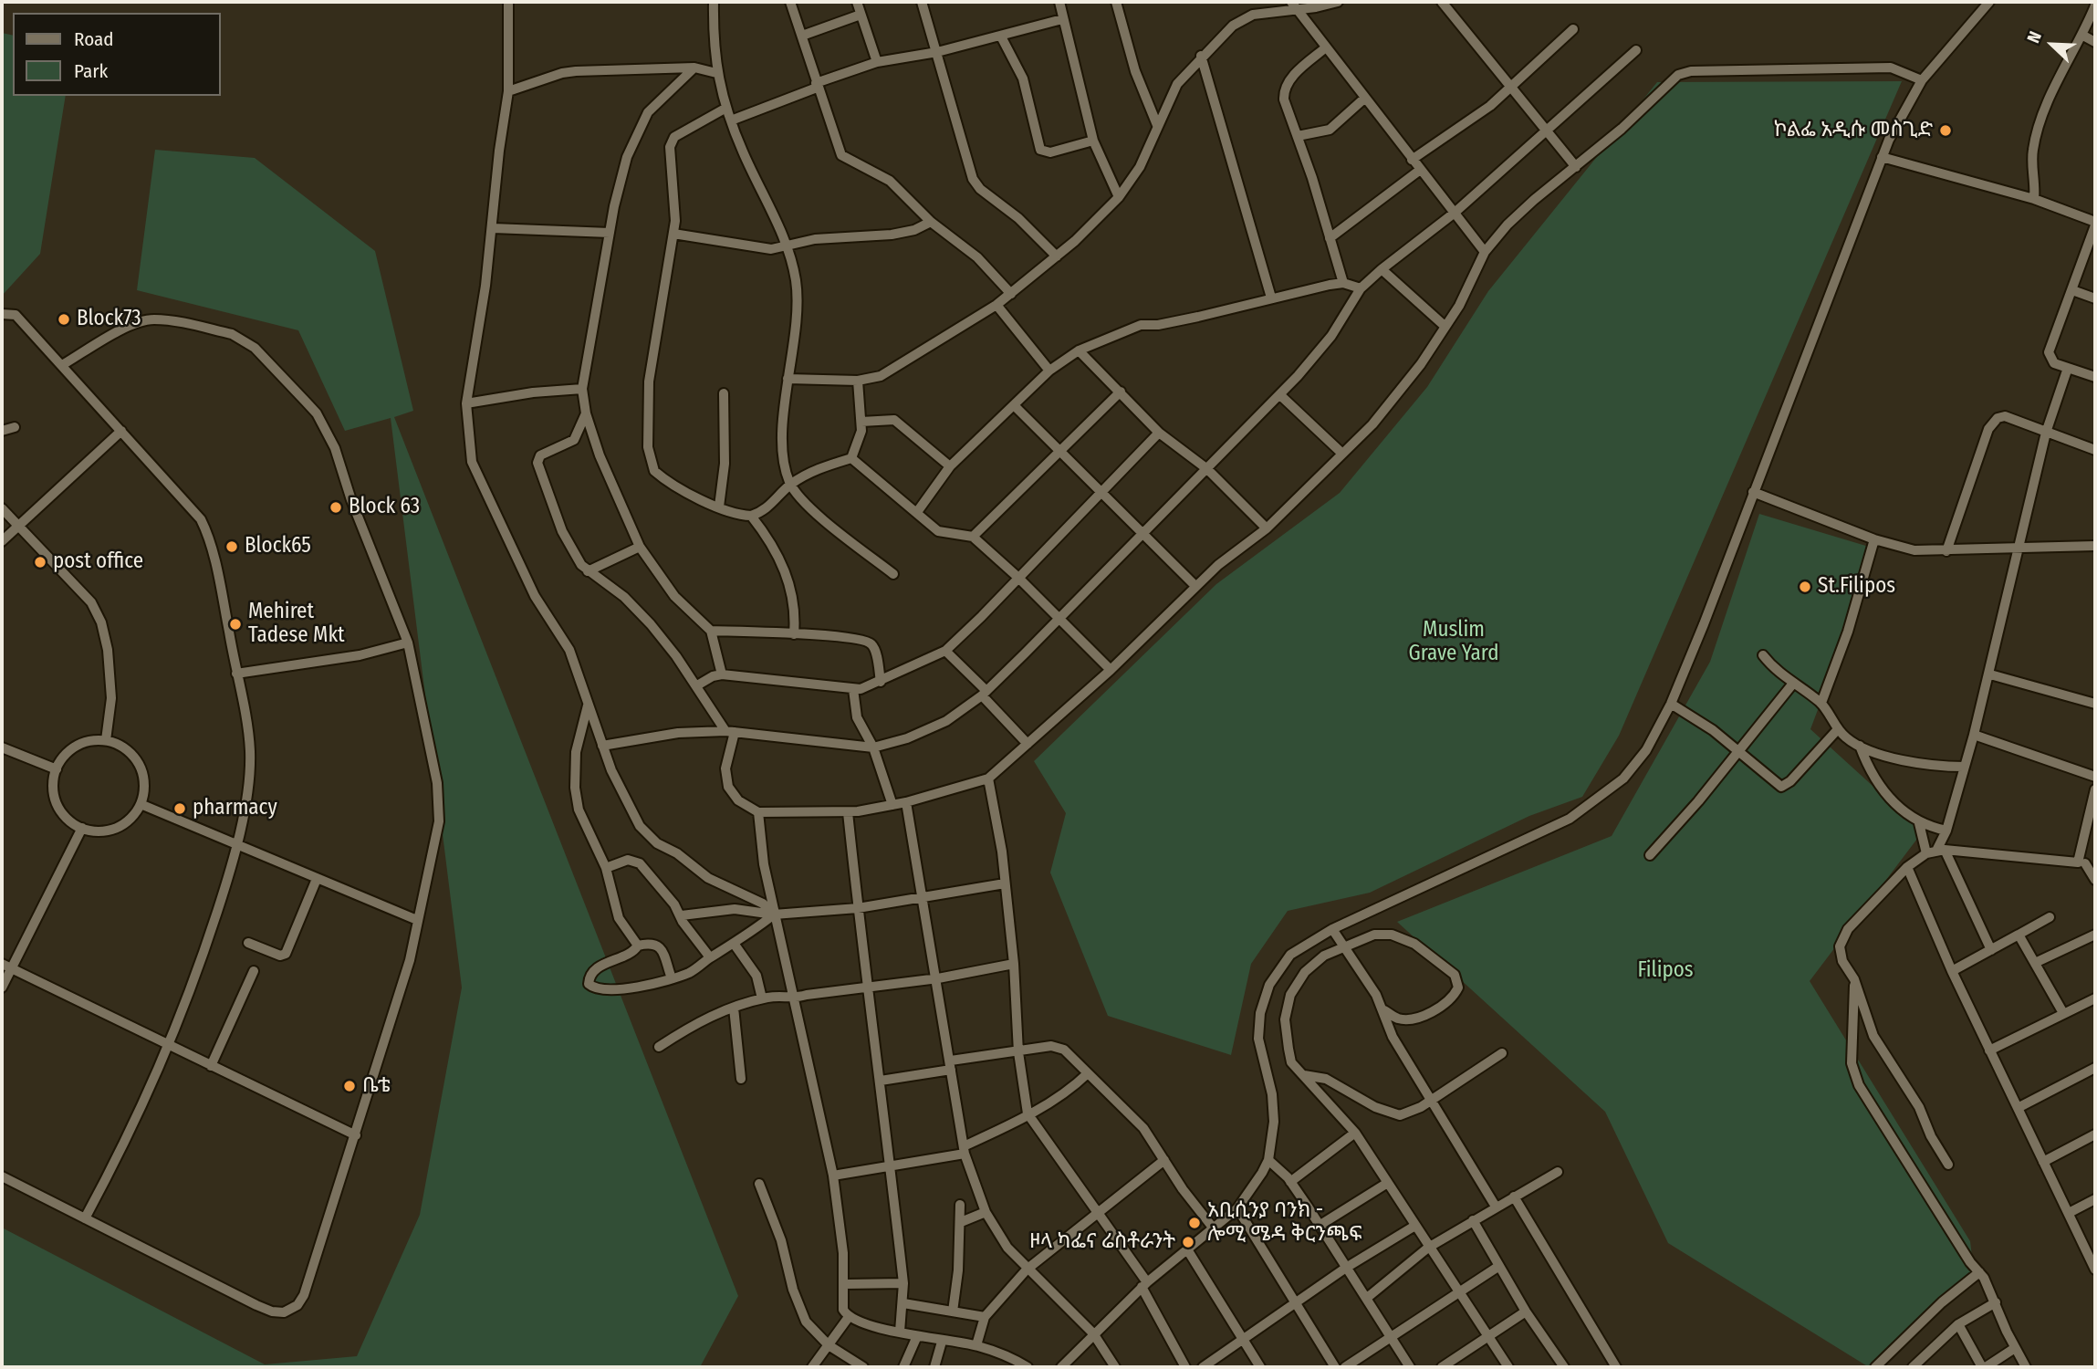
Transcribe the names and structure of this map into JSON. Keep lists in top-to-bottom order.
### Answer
{
  "parks": ["Muslim Grave Yard", "Filipos"],
  "places": [
    "ኮልፌ አዲሱ መስጊድ",
    "Block73",
    "Block 63",
    "Block65",
    "post office",
    "St.Filipos",
    "Mehiret Tadese Mkt",
    "pharmacy",
    "ቤቴ",
    "አቢሲንያ ባንክ - ሎሚ ሜዳ ቅርንጫፍ",
    "ዞላ ካፌና ሬስቶራንት"
  ],
  "legend": ["Road", "Park"],
  "north": "top left"
}
